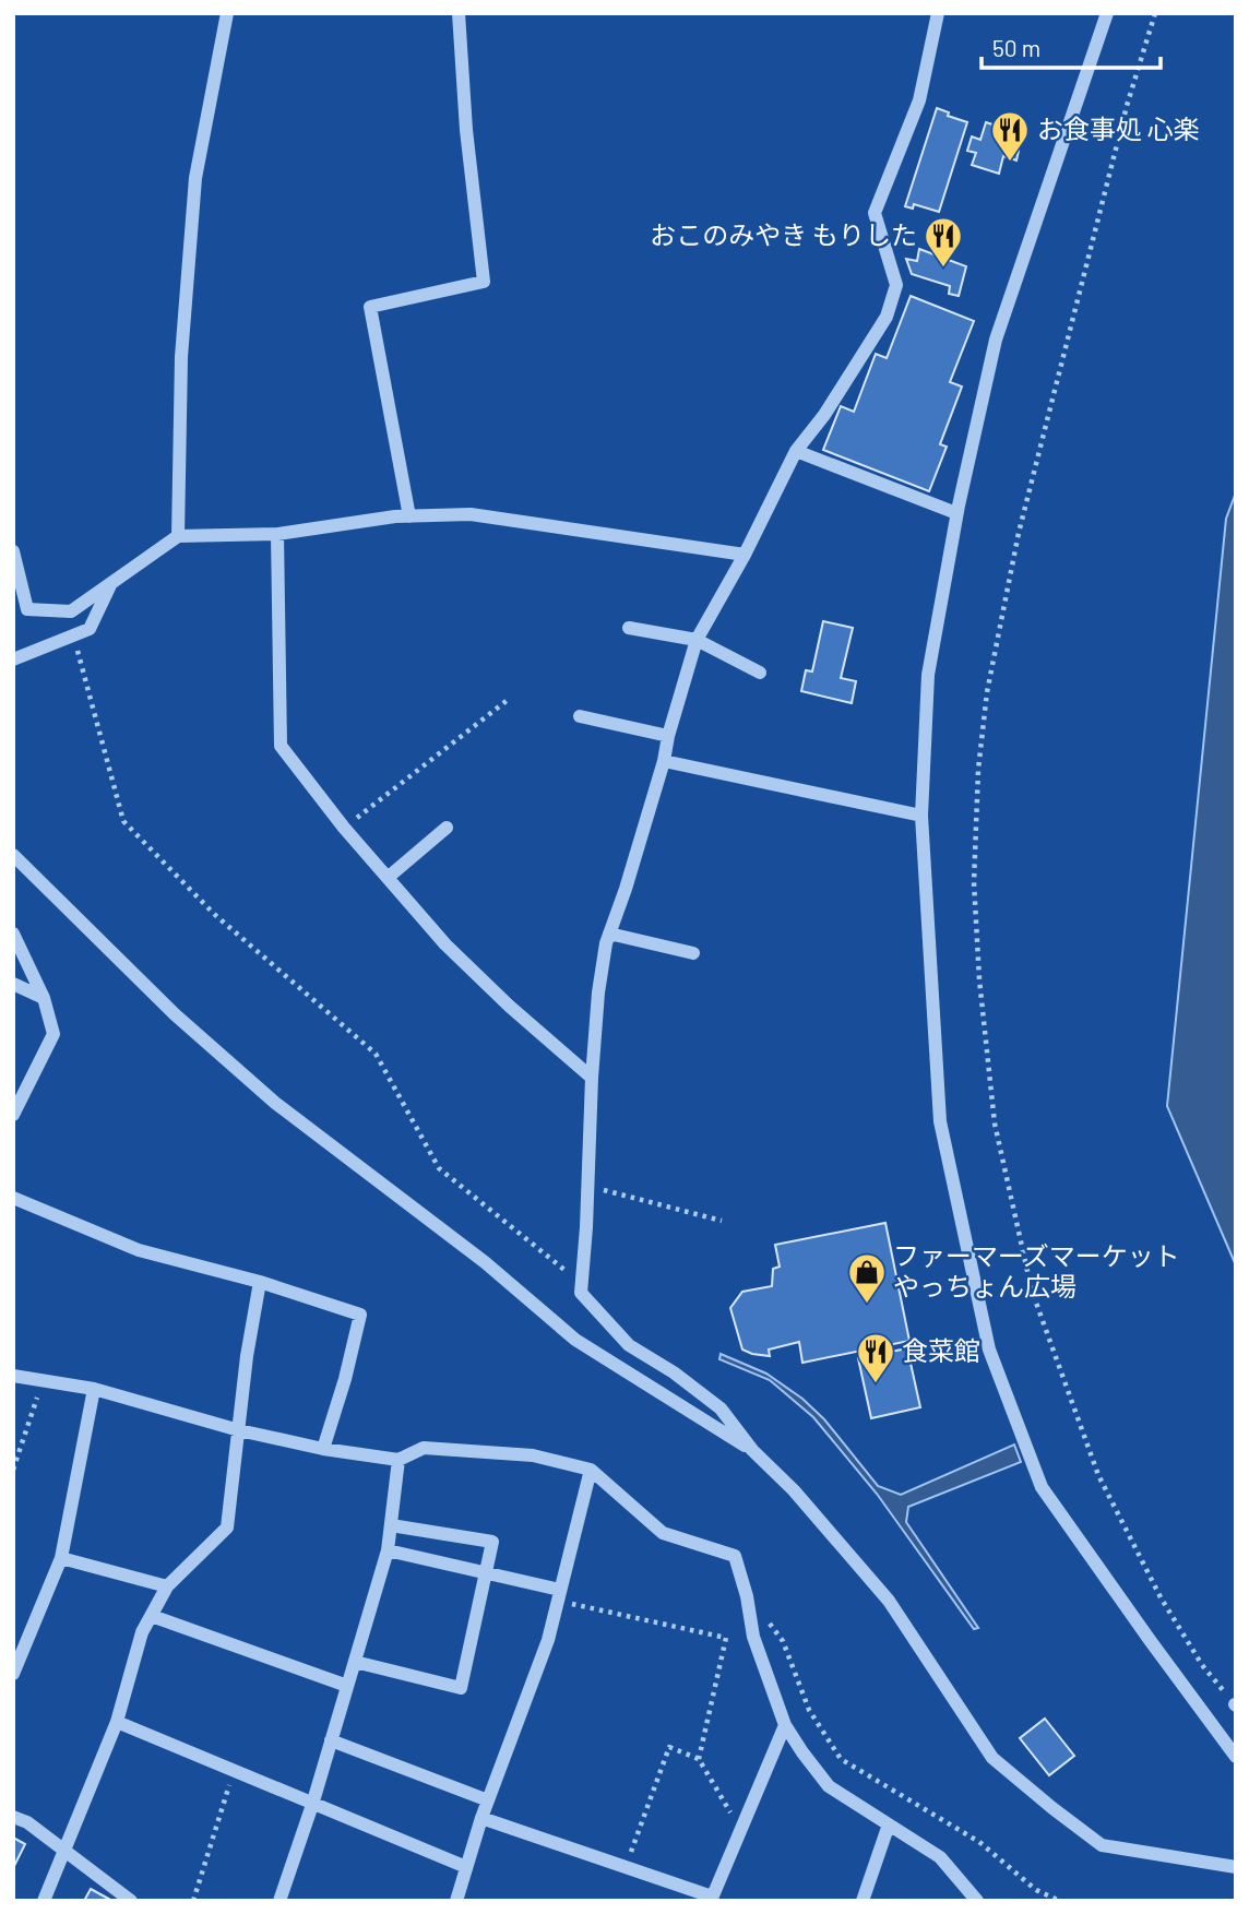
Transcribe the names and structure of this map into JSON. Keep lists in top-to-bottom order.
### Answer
{
  "places": {
    "restaurant": ["お食事処 心楽", "おこのみやき もりした", "食菜館"],
    "shop": ["ファーマーズマーケット やっちょん広場"]
  },
  "scale_bar": "50 m"
}
